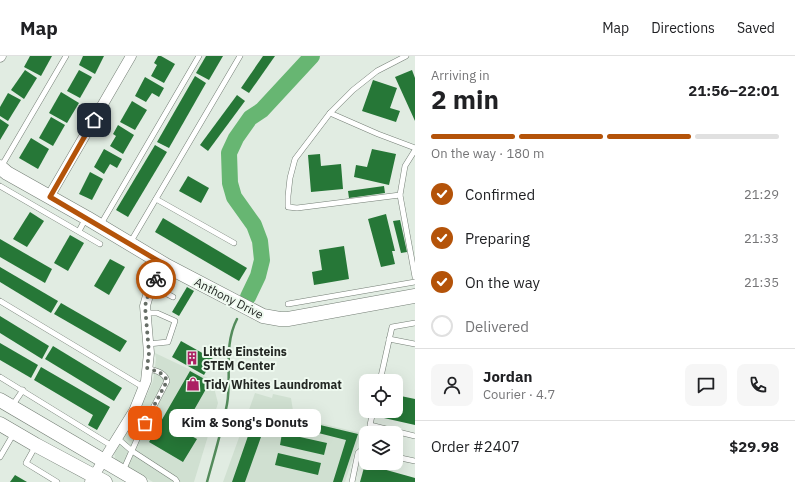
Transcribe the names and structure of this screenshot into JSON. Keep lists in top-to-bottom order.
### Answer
{
  "streets": {
    "street": ["Anthony Drive"]
  },
  "places": {
    "building": ["Little Einsteins STEM Center"],
    "shop": ["Tidy Whites Laundromat"],
    "other": ["Kim & Song's Donuts"]
  },
  "page": {
    "header": "Map",
    "nav": ["Map", "Directions", "Saved"],
    "heading": ["2 min", "Arriving in", "21:56–22:01"],
    "panel": [
      "Jordan",
      "Courier · 4.7",
      "Order #2407",
      "$29.98"
    ],
    "bar": "On the way · 180 m",
    "list": [
      ["Confirmed", "21:29"],
      ["Preparing", "21:33"],
      ["On the way", "21:35"],
      "Delivered"
    ],
    "bubble": "Kim & Song's Donuts"
  }
}
